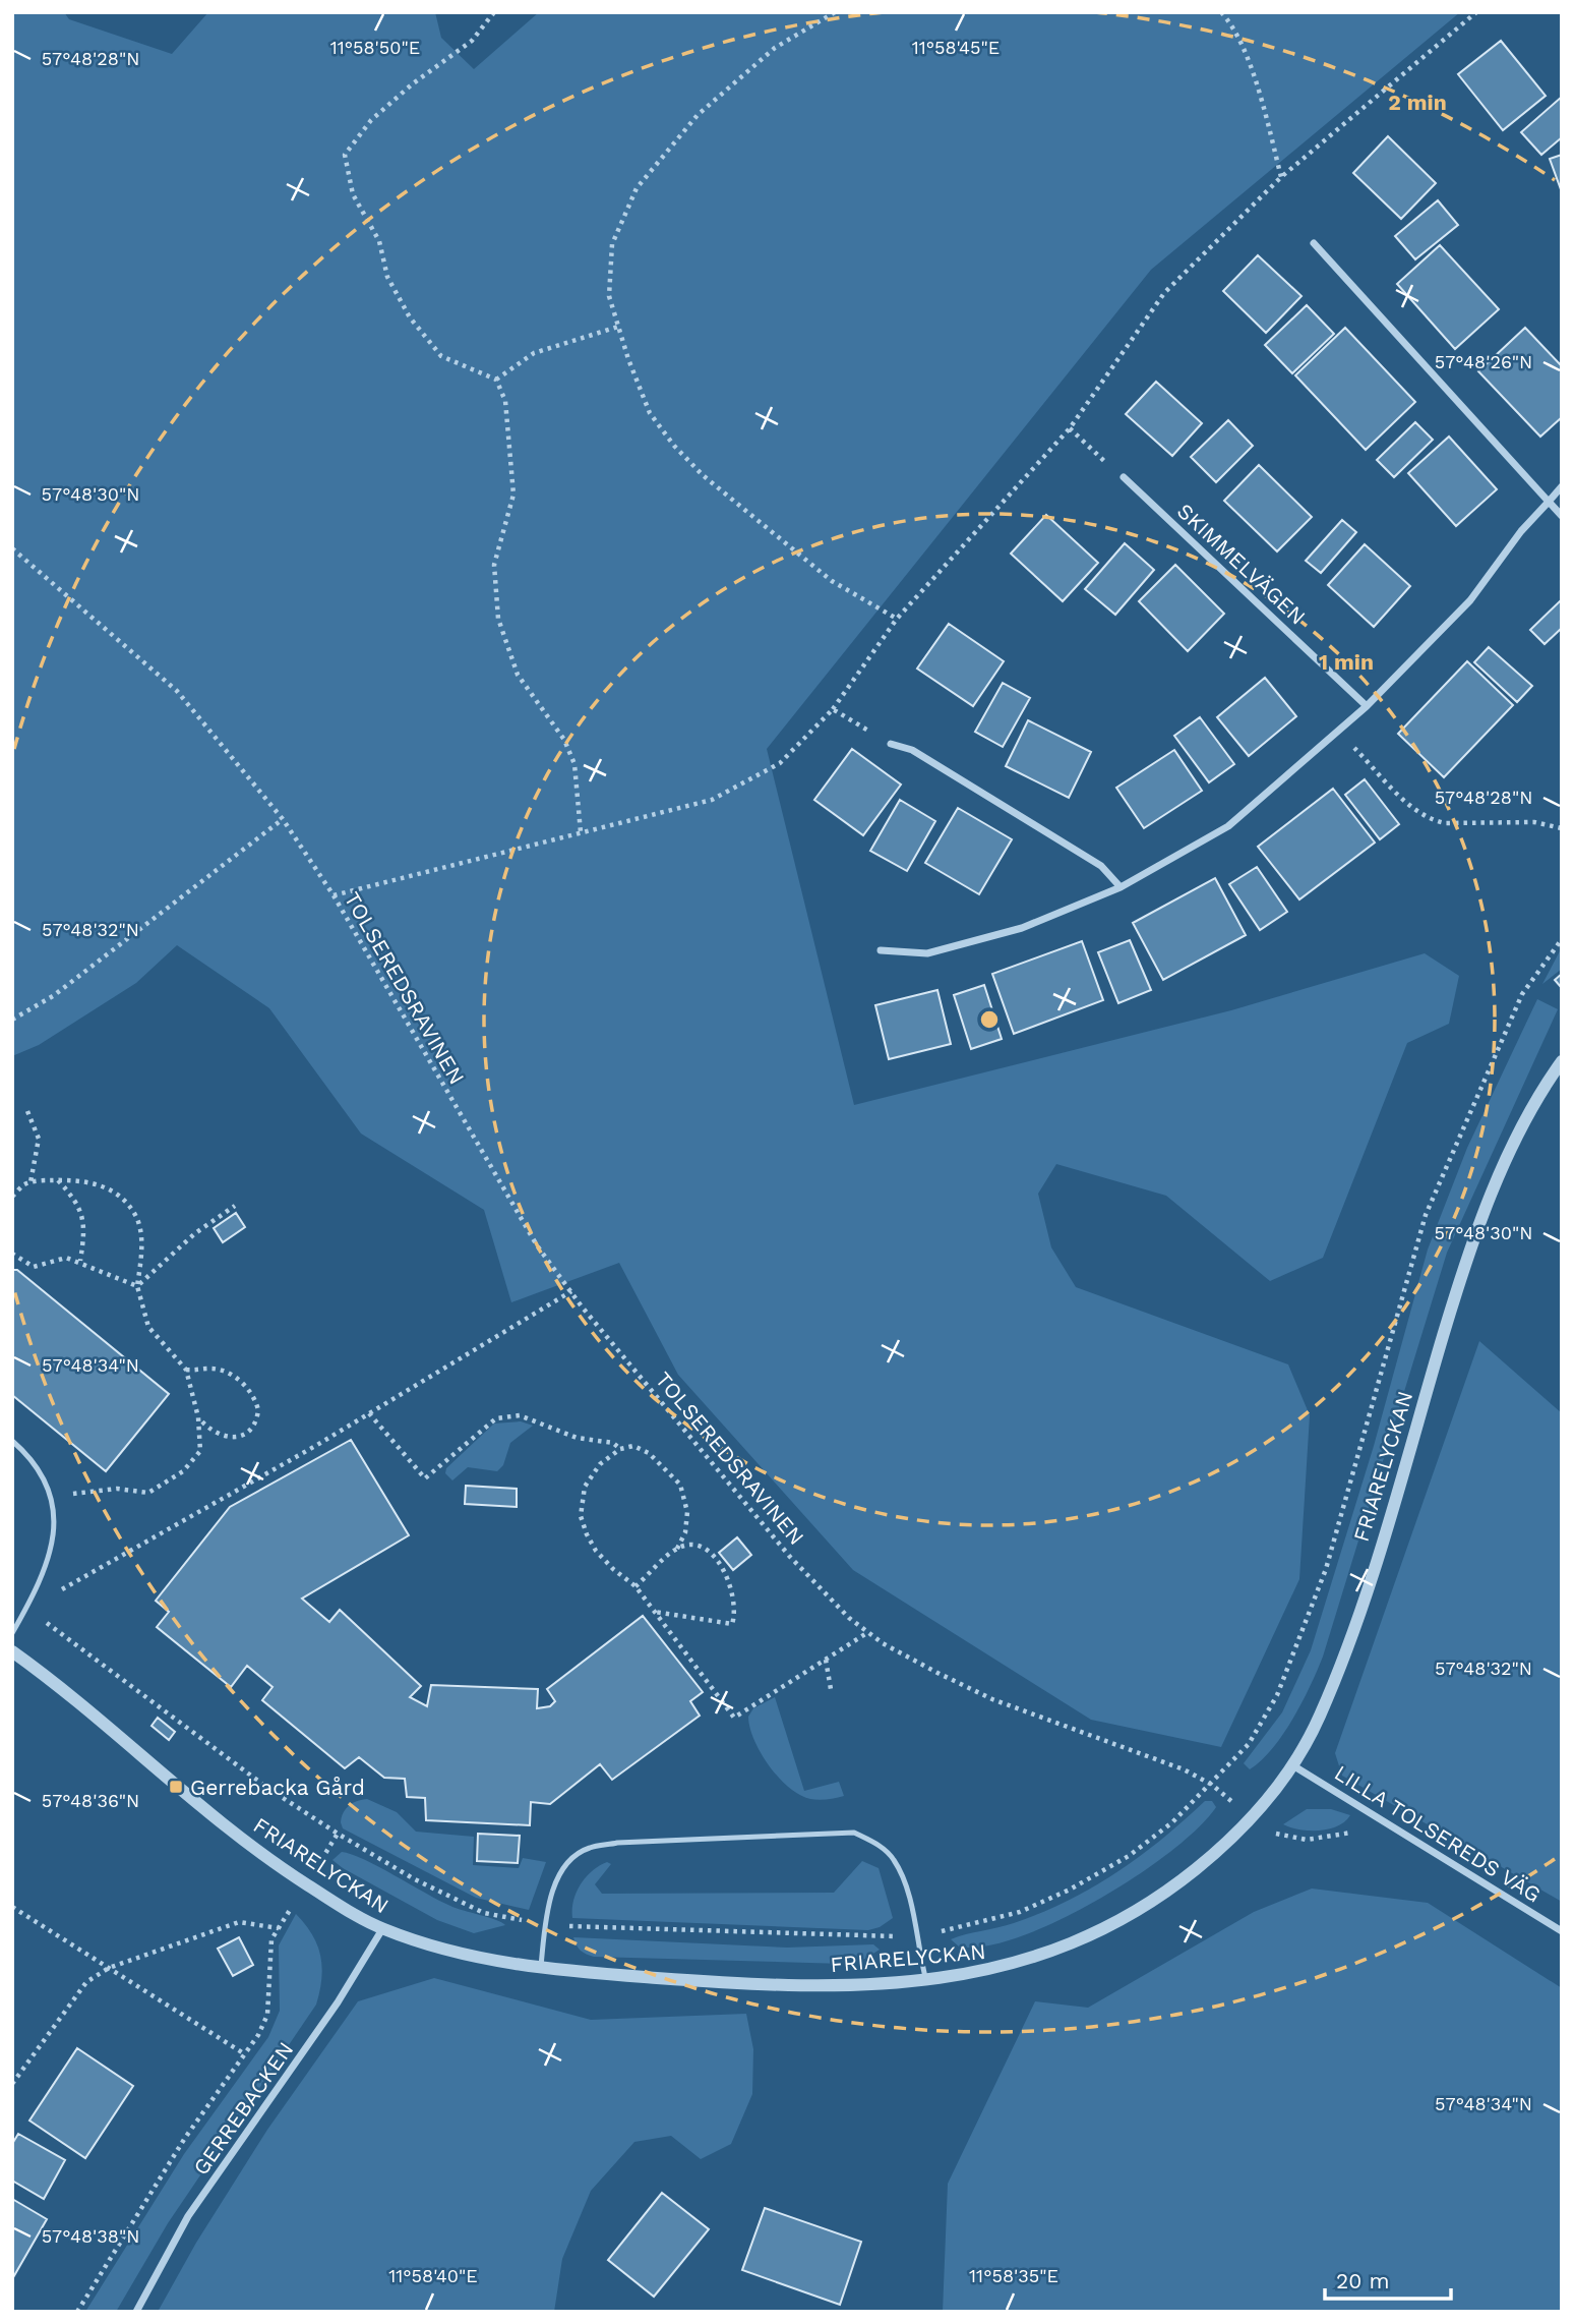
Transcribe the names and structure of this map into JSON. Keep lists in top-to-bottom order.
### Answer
{
  "streets": {
    "street": [
      "SKIMMELVÄGEN",
      "FRIARELYCKAN",
      "LILLA TOLSEREDS VÄG",
      "GERREBACKEN"
    ],
    "path": ["TOLSEREDSRAVINEN"]
  },
  "crossings": [
    ["TOLSEREDSRAVINEN", "FRIARELYCKAN"],
    ["TOLSEREDSRAVINEN", "LILLA TOLSEREDS VÄG"],
    ["FRIARELYCKAN", "LILLA TOLSEREDS VÄG"],
    ["FRIARELYCKAN", "GERREBACKEN"]
  ],
  "places": {
    "transit": ["Gerrebacka Gård"]
  },
  "scale_bar": "20 m",
  "coordinates": [
    "11°58'50\"E",
    "11°58'45\"E",
    "57°48'28\"N",
    "57°48'26\"N",
    "57°48'30\"N",
    "57°48'32\"N",
    "57°48'34\"N",
    "57°48'36\"N",
    "57°48'38\"N",
    "11°58'40\"E",
    "11°58'35\"E"
  ],
  "rings": ["2 min", "1 min"]
}
